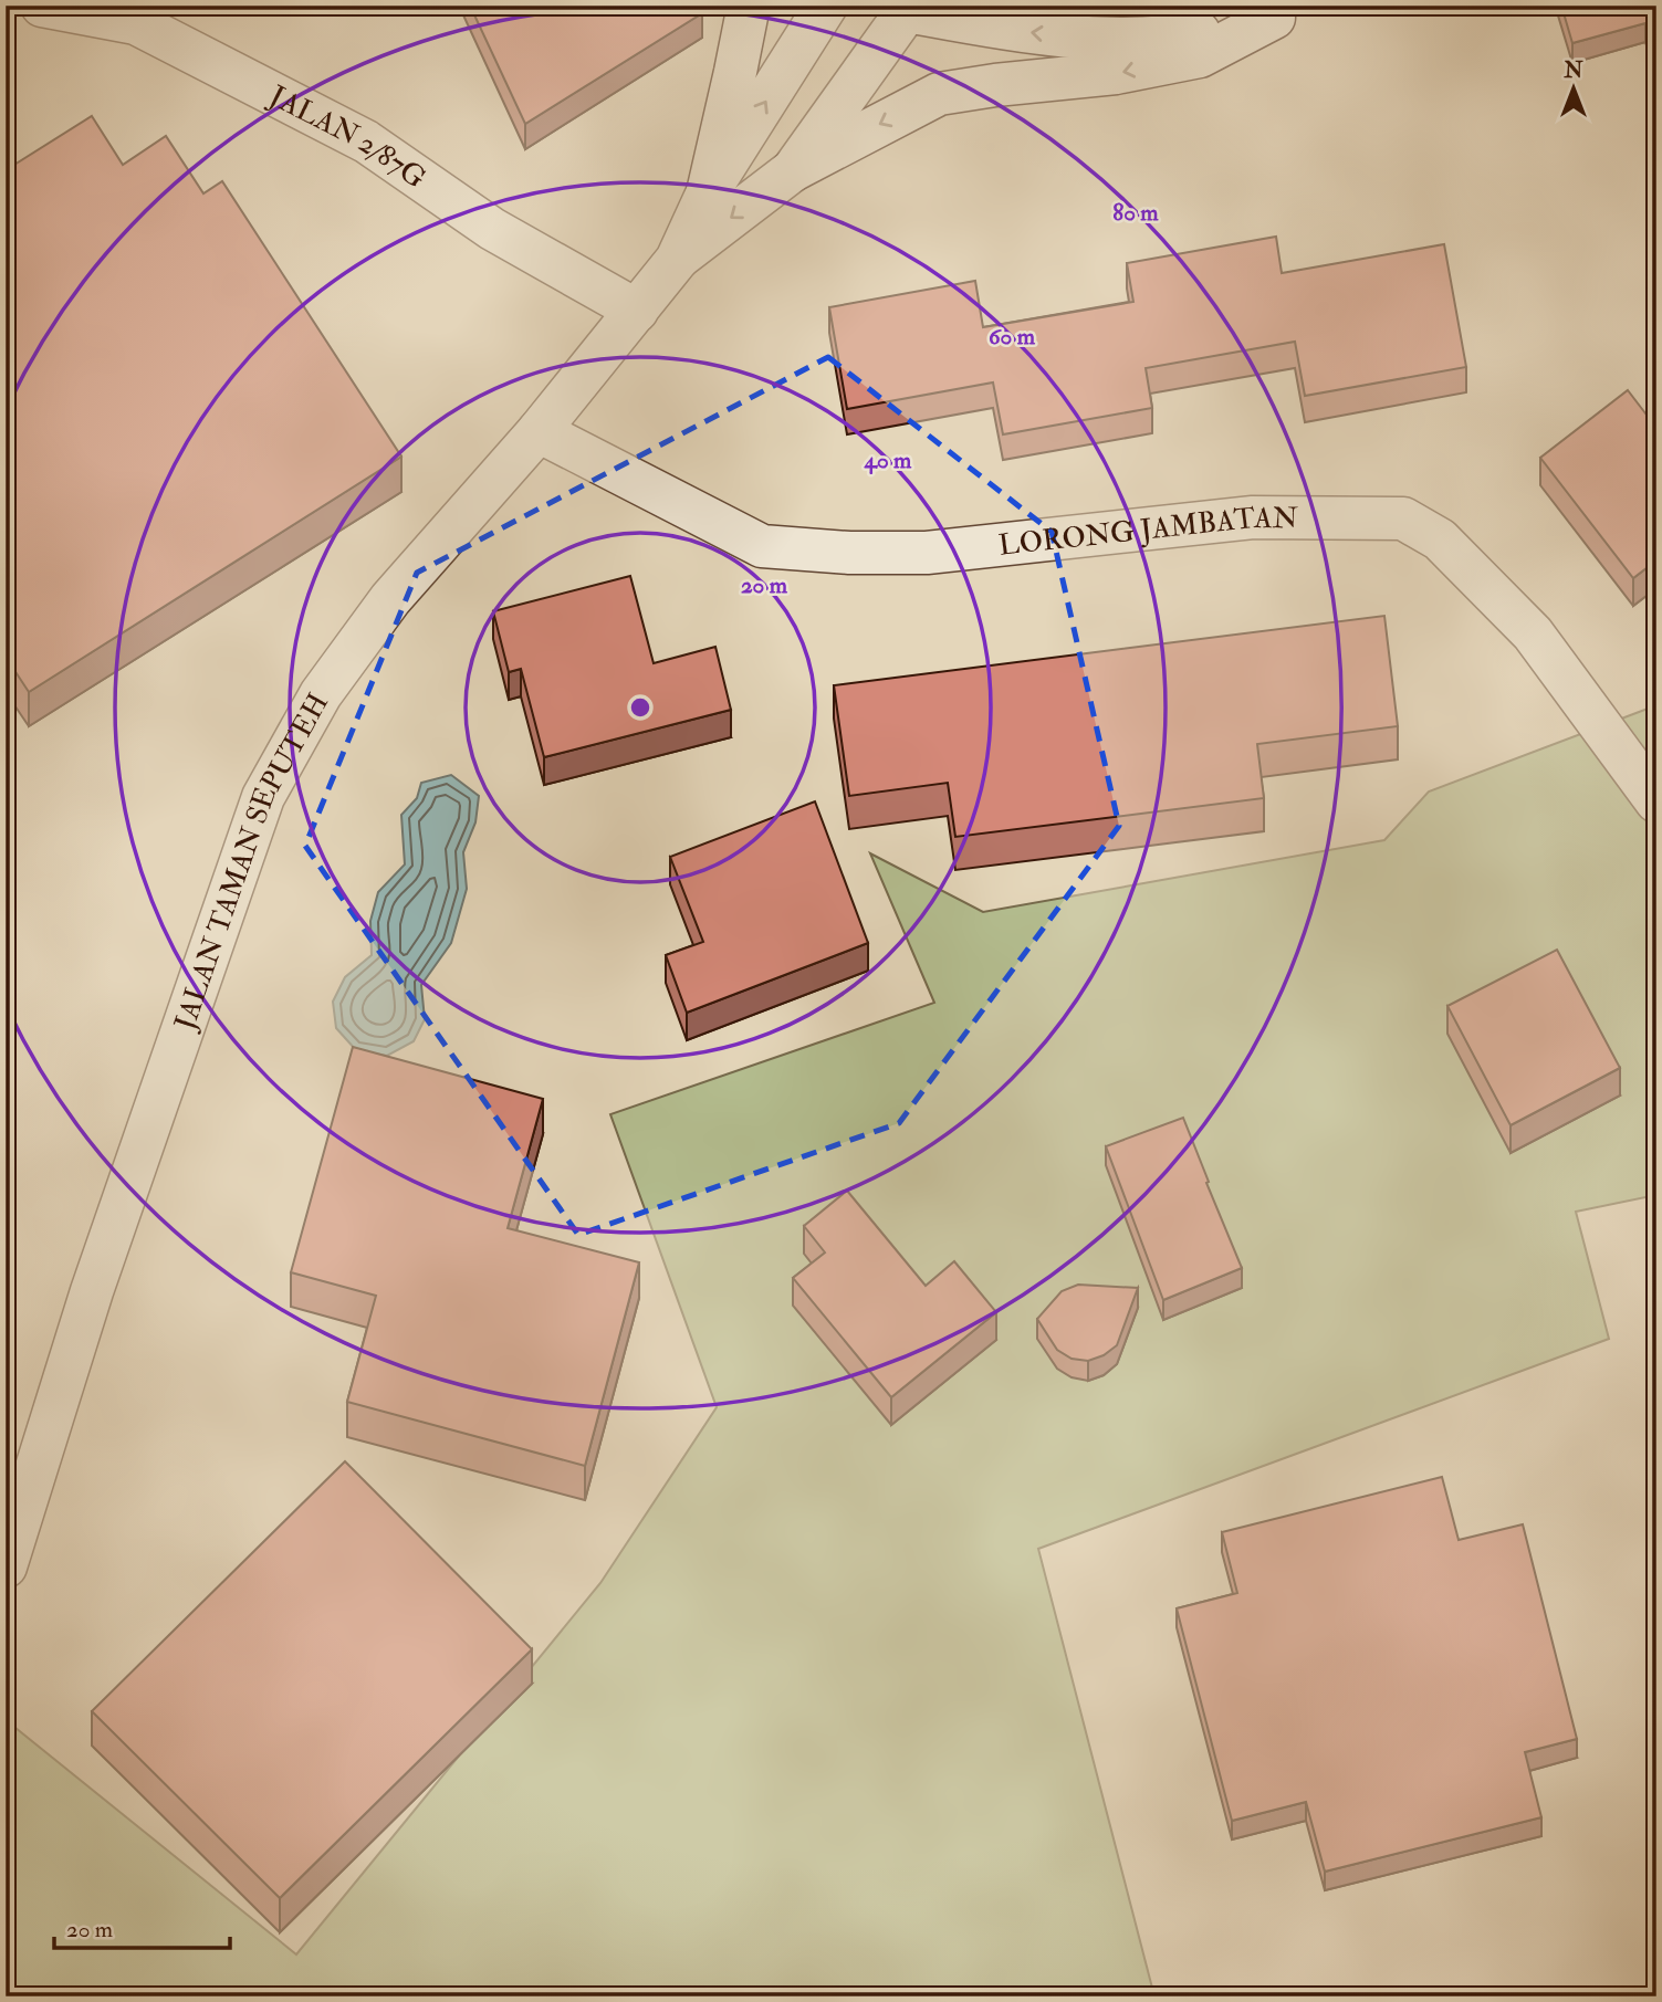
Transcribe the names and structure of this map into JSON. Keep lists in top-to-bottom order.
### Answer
{
  "streets": {
    "street": ["JALAN 2/87G", "LORONG JAMBATAN", "JALAN TAMAN SEPUTEH"]
  },
  "crossings": [
    ["JALAN 2/87G", "JALAN TAMAN SEPUTEH"],
    ["LORONG JAMBATAN", "JALAN TAMAN SEPUTEH"]
  ],
  "scale_bar": "20 m",
  "north": "top",
  "rings": [
    "80 m",
    "60 m",
    "40 m",
    "20 m"
  ]
}
